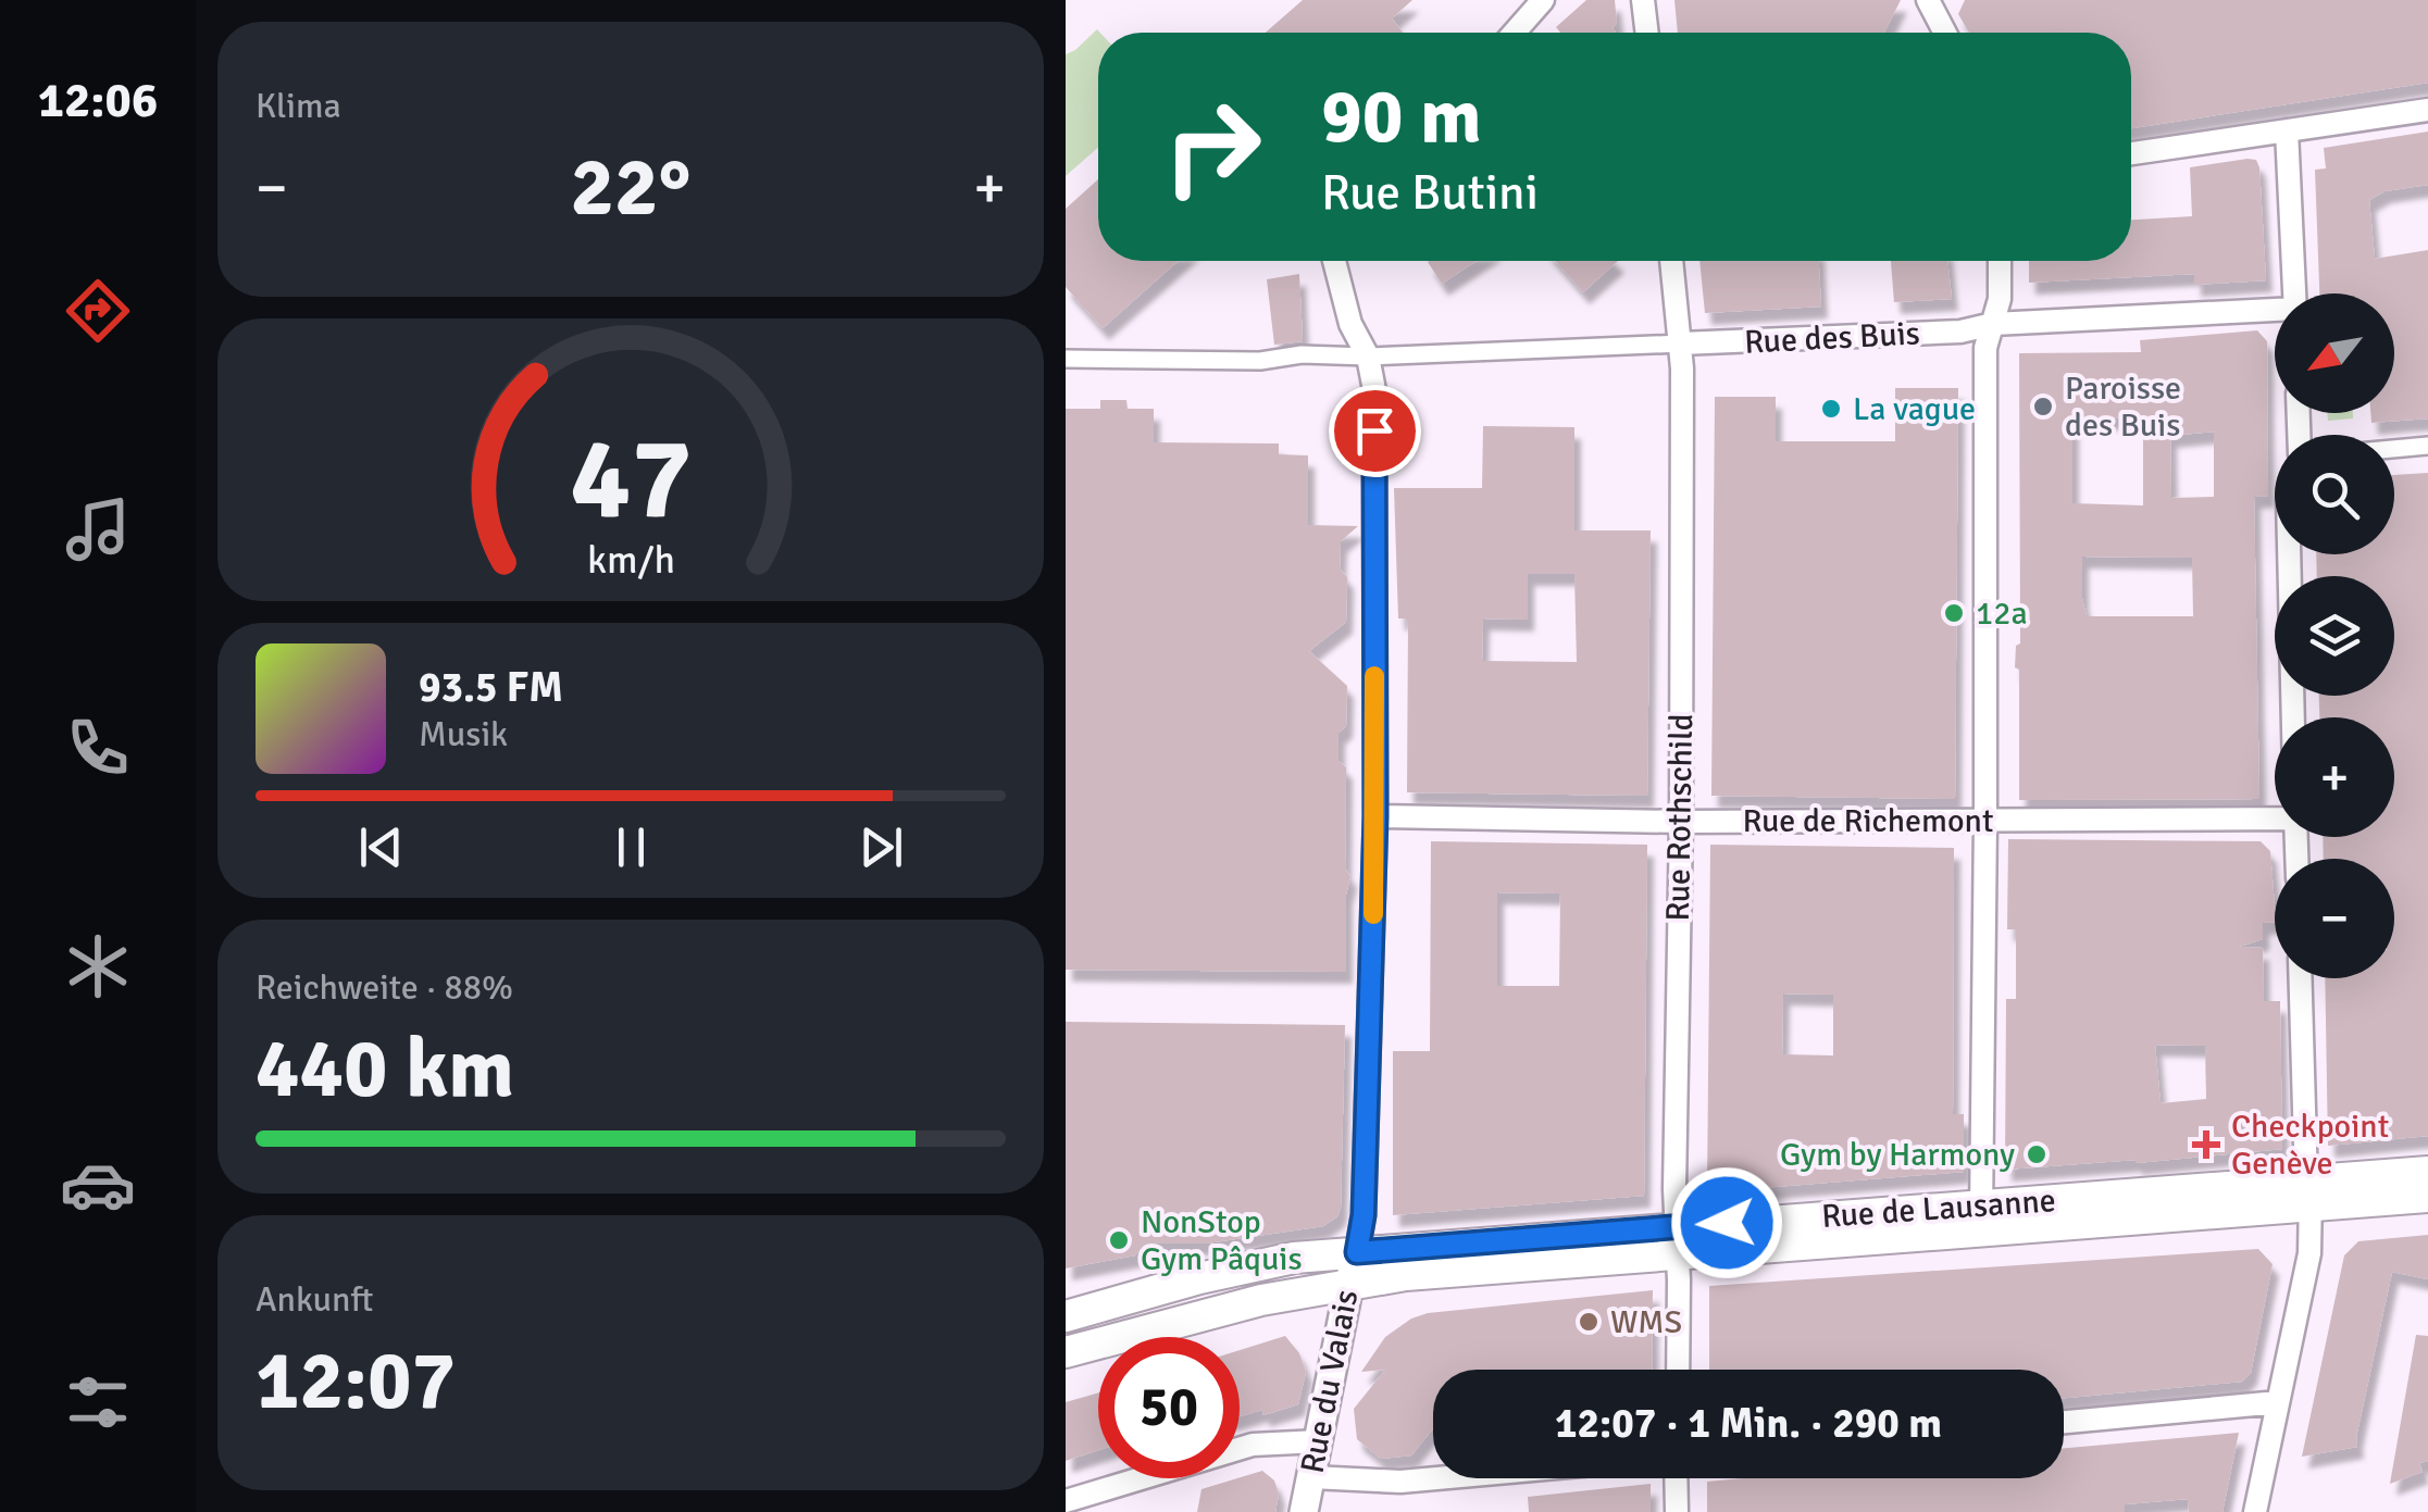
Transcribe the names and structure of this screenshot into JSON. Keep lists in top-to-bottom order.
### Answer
{
  "streets": {
    "street": [
      "Rue des Buis",
      "Rue Rothschild",
      "Rue de Richemont",
      "Rue du Valais"
    ]
  },
  "crossings": [
    ["Rue des Buis", "Rue Rothschild"],
    ["Rue Rothschild", "Rue de Richemont"]
  ],
  "places": {
    "other": [
      "Paroisse des Buis",
      "La vague",
      "12a",
      "Gym by Harmony",
      "NonStop Gym Pâquis",
      "WMS"
    ],
    "health": ["Checkpoint Genève"]
  },
  "north": "bottom left",
  "page": {
    "tabs": "12:06",
    "tile": [
      "Klima",
      ["Reichweite · 88%", "440 km"],
      ["Ankunft", "12:07"]
    ],
    "turn": ["90 m", "Rue Butini"],
    "heat": ["−", "22°", "+"],
    "map_buttons": ["+", "−"],
    "song": ["93.5 FM", "Musik"],
    "limit": "50",
    "trip": "12:07 · 1 Min. · 290 m",
    "gauge": ["47", "km/h"]
  }
}
